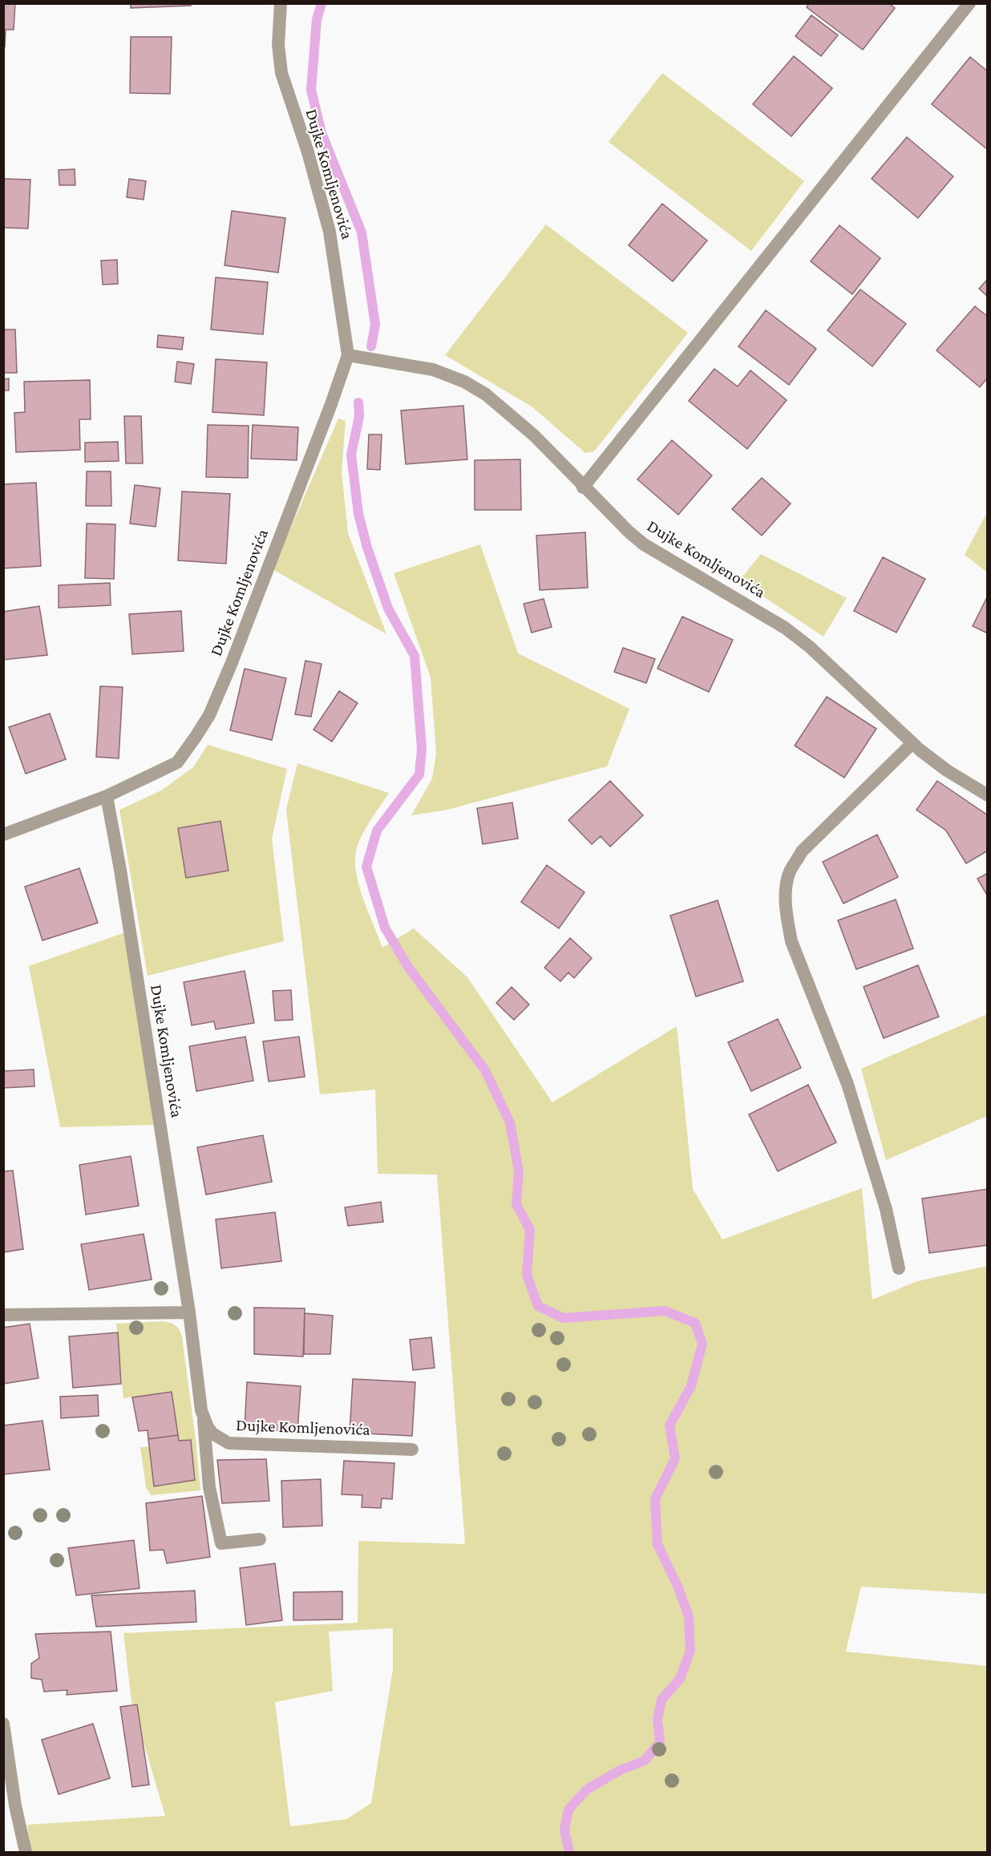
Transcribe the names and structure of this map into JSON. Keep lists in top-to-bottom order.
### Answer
{
  "streets": {
    "street": ["Dujke Komljenovića"]
  }
}
